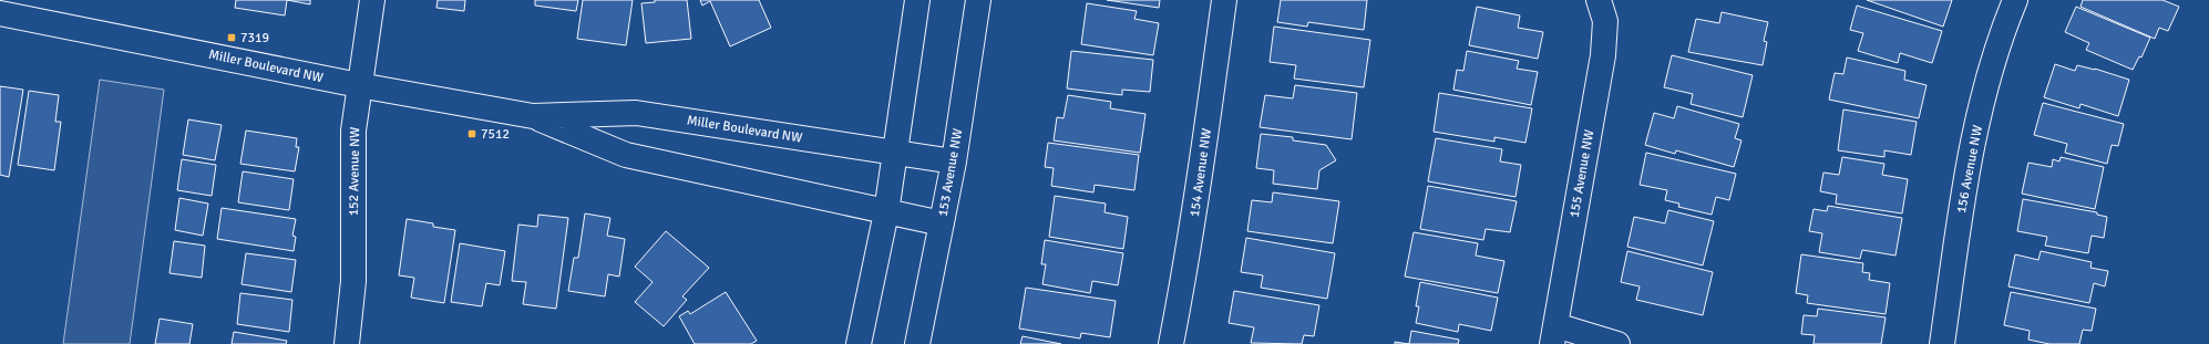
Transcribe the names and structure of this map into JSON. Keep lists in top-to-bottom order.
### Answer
{
  "streets": {
    "street": [
      "Miller Boulevard NW",
      "156 Avenue NW",
      "152 Avenue NW",
      "153 Avenue NW",
      "154 Avenue NW",
      "155 Avenue NW"
    ]
  },
  "crossings": [
    ["Miller Boulevard NW", "152 Avenue NW"],
    ["Miller Boulevard NW", "153 Avenue NW"]
  ],
  "places": {
    "transit": ["7319", "7512"]
  }
}
